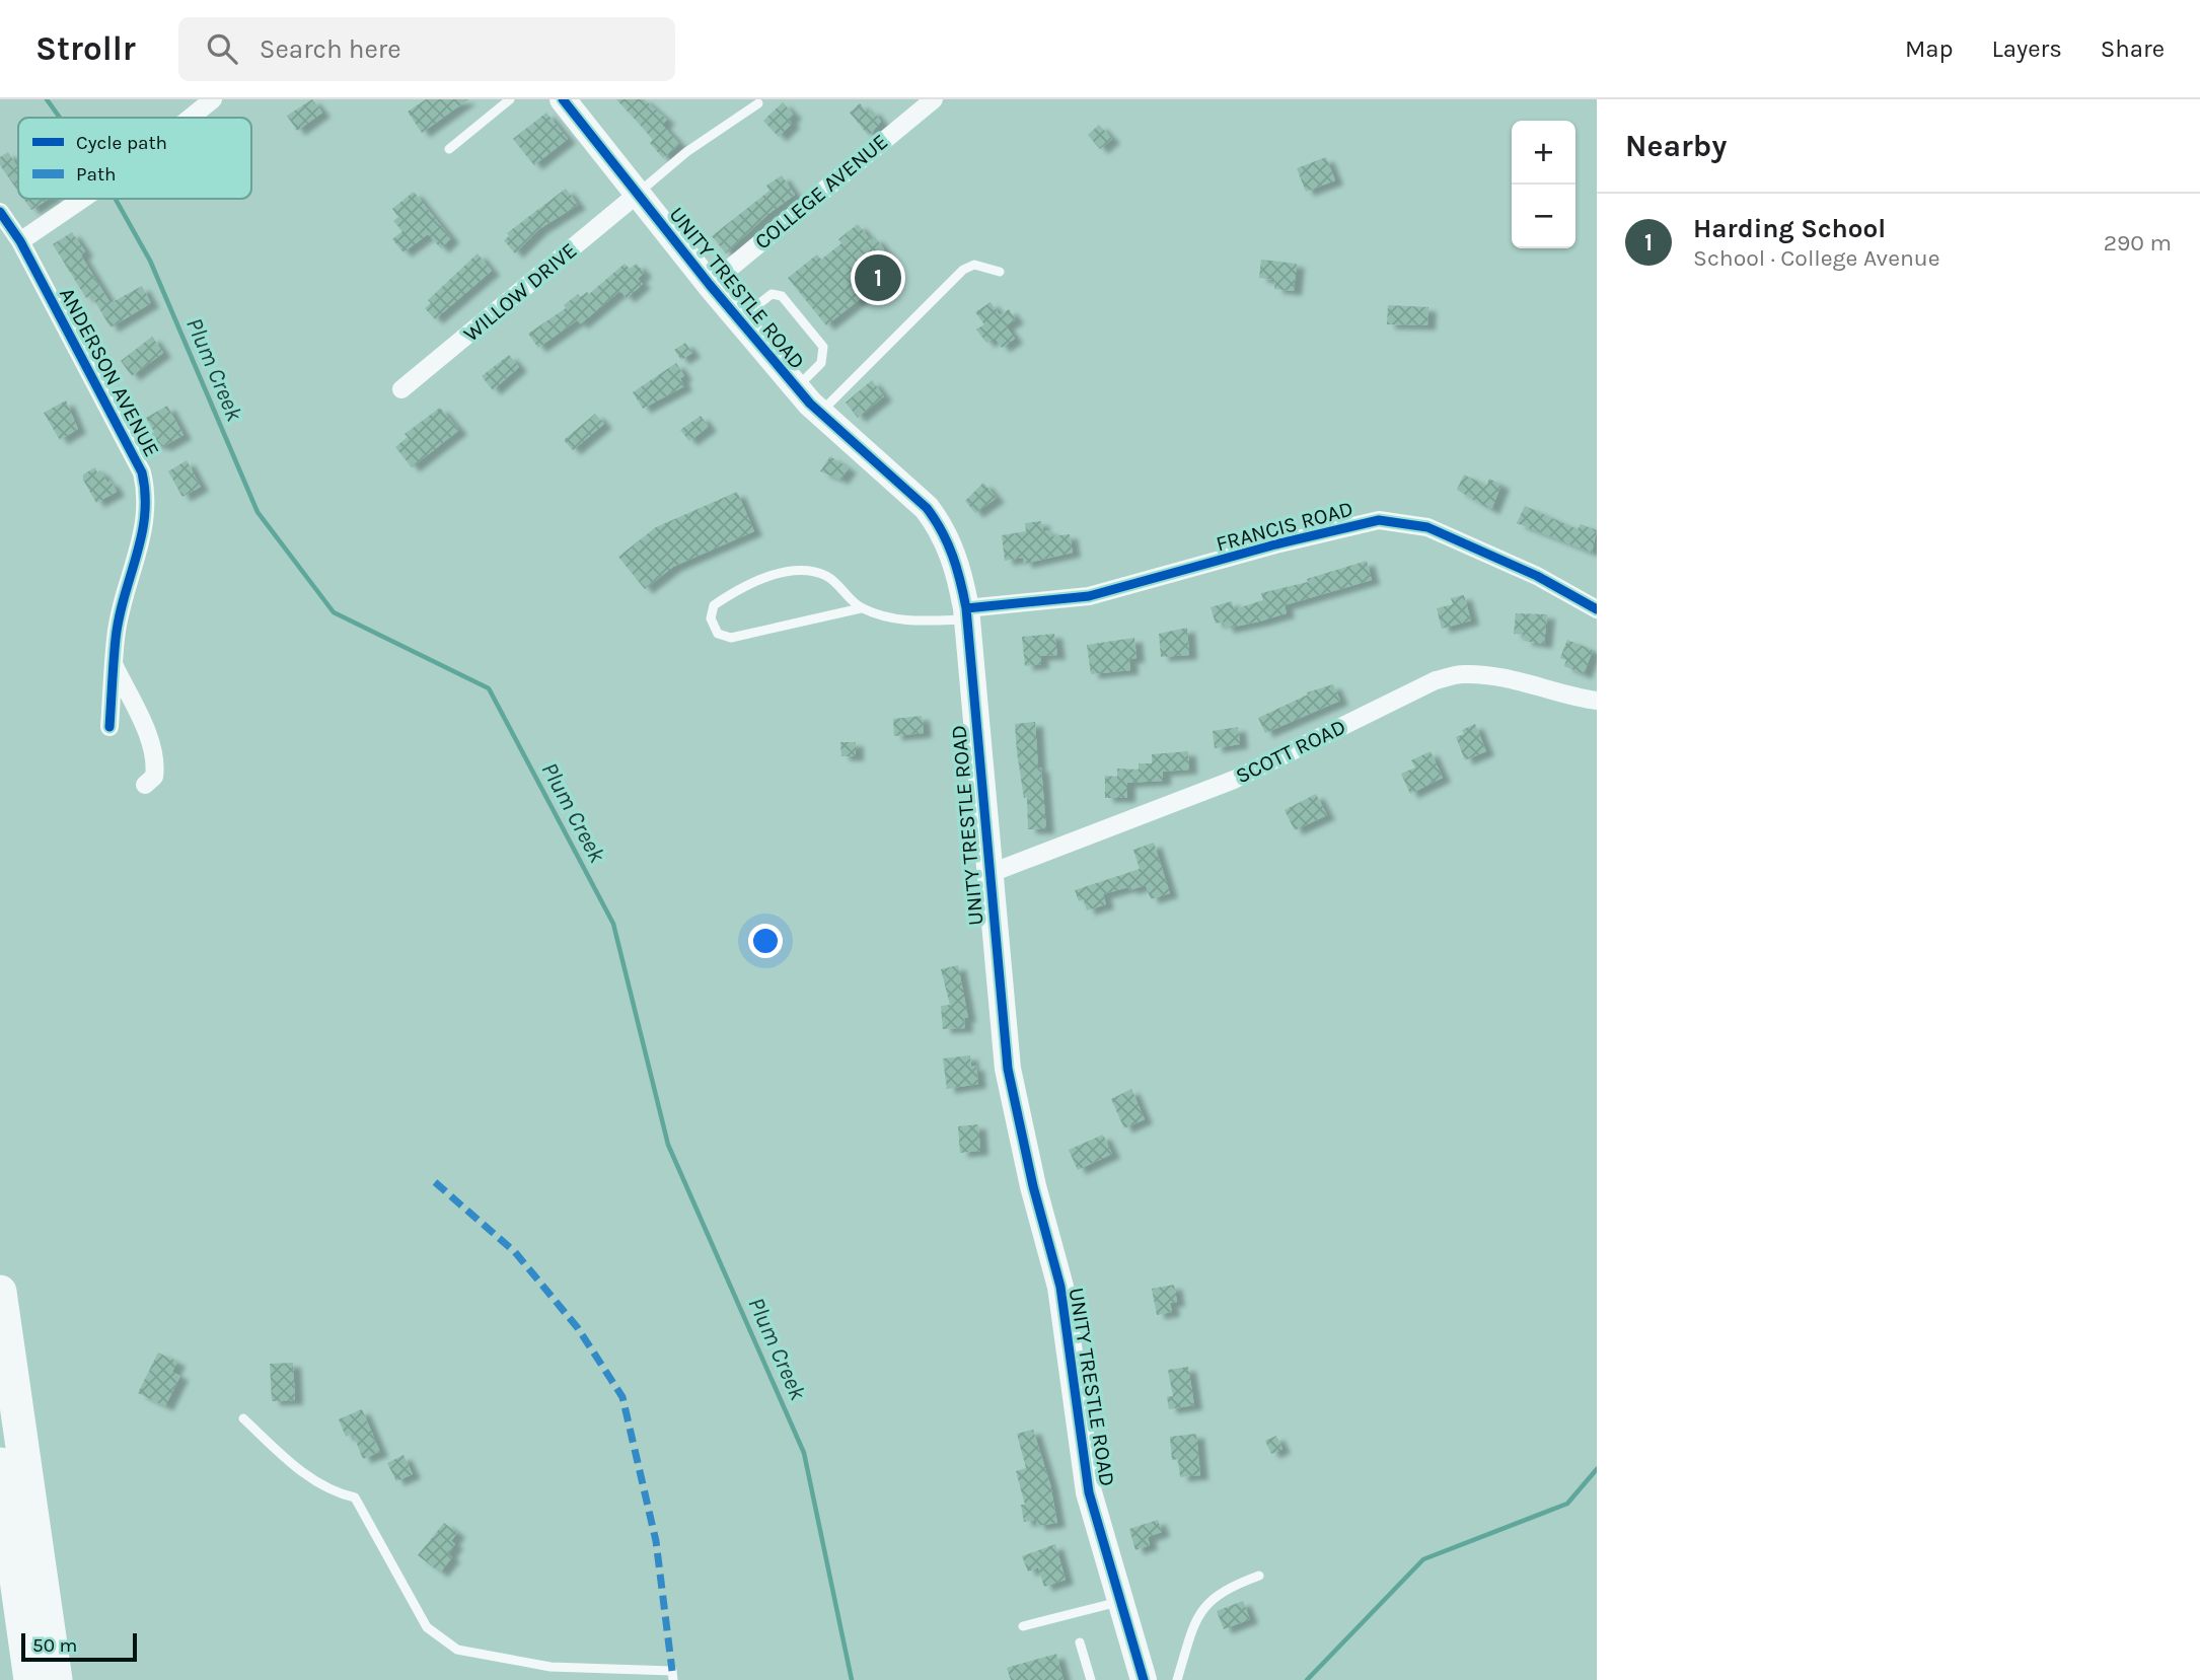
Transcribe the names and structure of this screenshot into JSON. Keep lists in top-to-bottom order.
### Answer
{
  "streets": {
    "street": [
      "COLLEGE AVENUE",
      "UNITY TRESTLE ROAD",
      "WILLOW DRIVE",
      "ANDERSON AVENUE",
      "FRANCIS ROAD",
      "SCOTT ROAD"
    ]
  },
  "crossings": [
    ["COLLEGE AVENUE", "UNITY TRESTLE ROAD"],
    ["UNITY TRESTLE ROAD", "WILLOW DRIVE"],
    ["UNITY TRESTLE ROAD", "FRANCIS ROAD"],
    ["UNITY TRESTLE ROAD", "SCOTT ROAD"]
  ],
  "water": ["Plum Creek"],
  "legend": ["Cycle path", "Path"],
  "scale_bar": "50 m",
  "page": {
    "header": "Strollr",
    "search": "Search here",
    "nav": ["Map", "Layers", "Share"],
    "heading": "Nearby",
    "map_buttons": ["+", "−"],
    "list": [
      {
        "mark": "1",
        "name": "Harding School",
        "note": "School · College Avenue",
        "value": "290 m"
      }
    ],
    "pins": "1",
    "scale": "50 m"
  }
}
